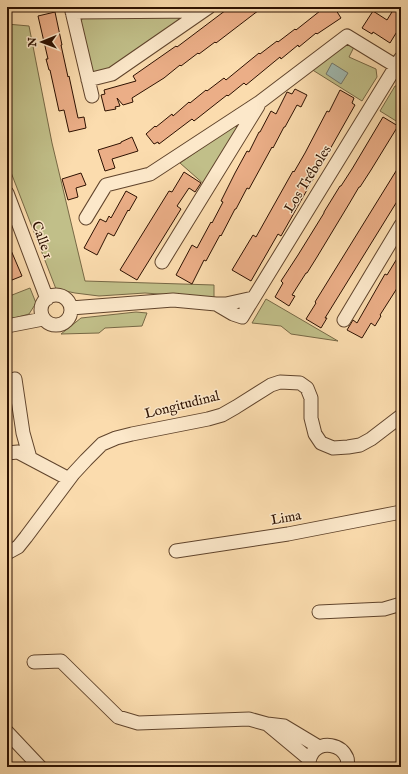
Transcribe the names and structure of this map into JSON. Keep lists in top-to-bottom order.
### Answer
{
  "streets": {
    "street": [
      "Los Tréboles",
      "Calle 1",
      "Longitudinal",
      "Lima"
    ]
  },
  "north": "left"
}
